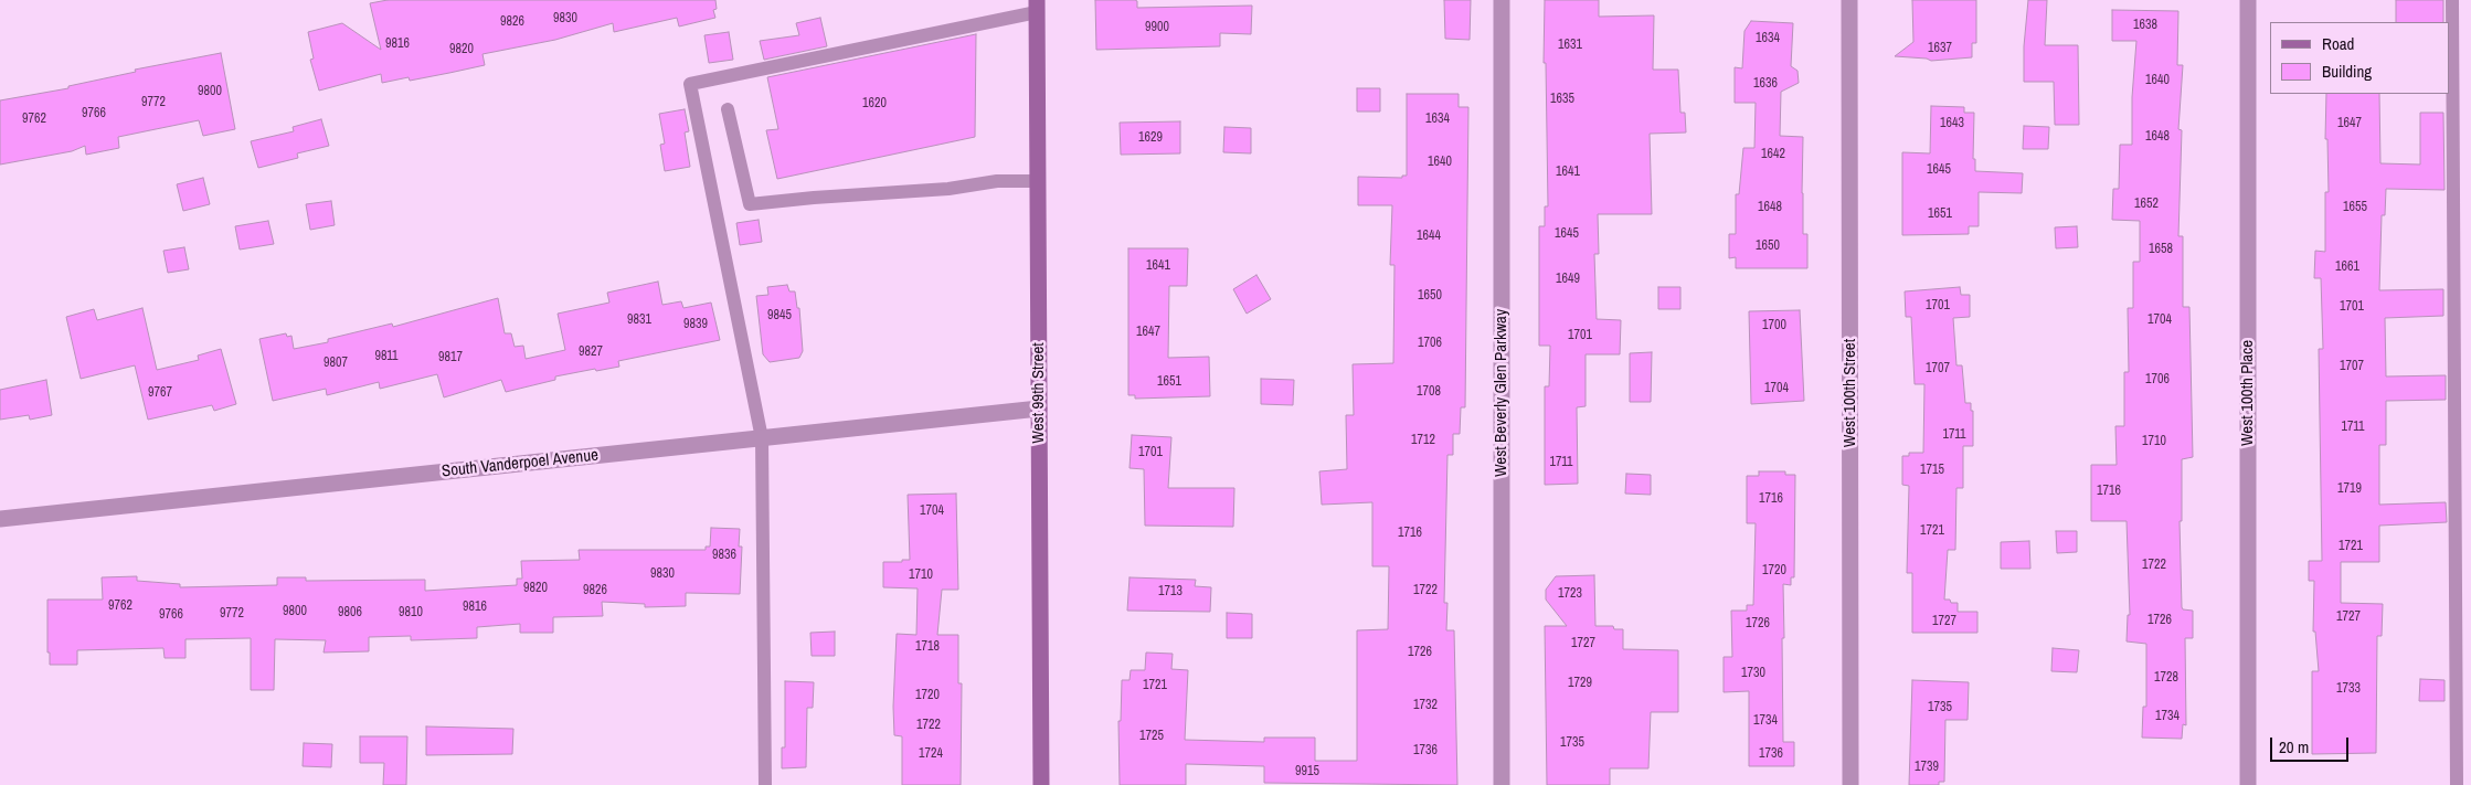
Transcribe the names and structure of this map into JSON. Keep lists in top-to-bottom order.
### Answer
{
  "streets": {
    "street": [
      "West 99th Street",
      "West Beverly Glen Parkway",
      "West 100th Street",
      "West 100th Place",
      "South Vanderpoel Avenue"
    ]
  },
  "crossings": [
    ["West 99th Street", "South Vanderpoel Avenue"]
  ],
  "house_numbers": [
    "9830",
    "9826",
    "1638",
    "9900",
    "1634",
    "9816",
    "1631",
    "1637",
    "9820",
    "1640",
    "1636",
    "9800",
    "1635",
    "9772",
    "1620",
    "9766",
    "9762",
    "1634",
    "1643",
    "1647",
    "1648",
    "1629",
    "1642",
    "1640",
    "1645",
    "1641",
    "1652",
    "1648",
    "1655",
    "1651",
    "1645",
    "1644",
    "1650",
    "1658",
    "1641",
    "1661",
    "1649",
    "1650",
    "1701",
    "1701",
    "9845",
    "9831",
    "1704",
    "9839",
    "1700",
    "1647",
    "1701",
    "1706",
    "9827",
    "9811",
    "9817",
    "9807",
    "1707",
    "1707",
    "1706",
    "1651",
    "1704",
    "1708",
    "9767",
    "1711",
    "1711",
    "1712",
    "1710",
    "1701",
    "1711",
    "1715",
    "1719",
    "1716",
    "1716",
    "1704",
    "1721",
    "1716",
    "1721",
    "9836",
    "1722",
    "1720",
    "9830",
    "1710",
    "9820",
    "9826",
    "1722",
    "1713",
    "1723",
    "9762",
    "9816",
    "9800",
    "9806",
    "9810",
    "9772",
    "9766",
    "1727",
    "1726",
    "1727",
    "1726",
    "1727",
    "1718",
    "1726",
    "1730",
    "1728",
    "1729",
    "1721",
    "1733",
    "1720",
    "1732",
    "1735",
    "1734",
    "1734",
    "1722",
    "1725",
    "1735",
    "1736",
    "1724",
    "1736",
    "1739",
    "9915"
  ],
  "legend": ["Road", "Building"],
  "scale_bar": "20 m"
}
